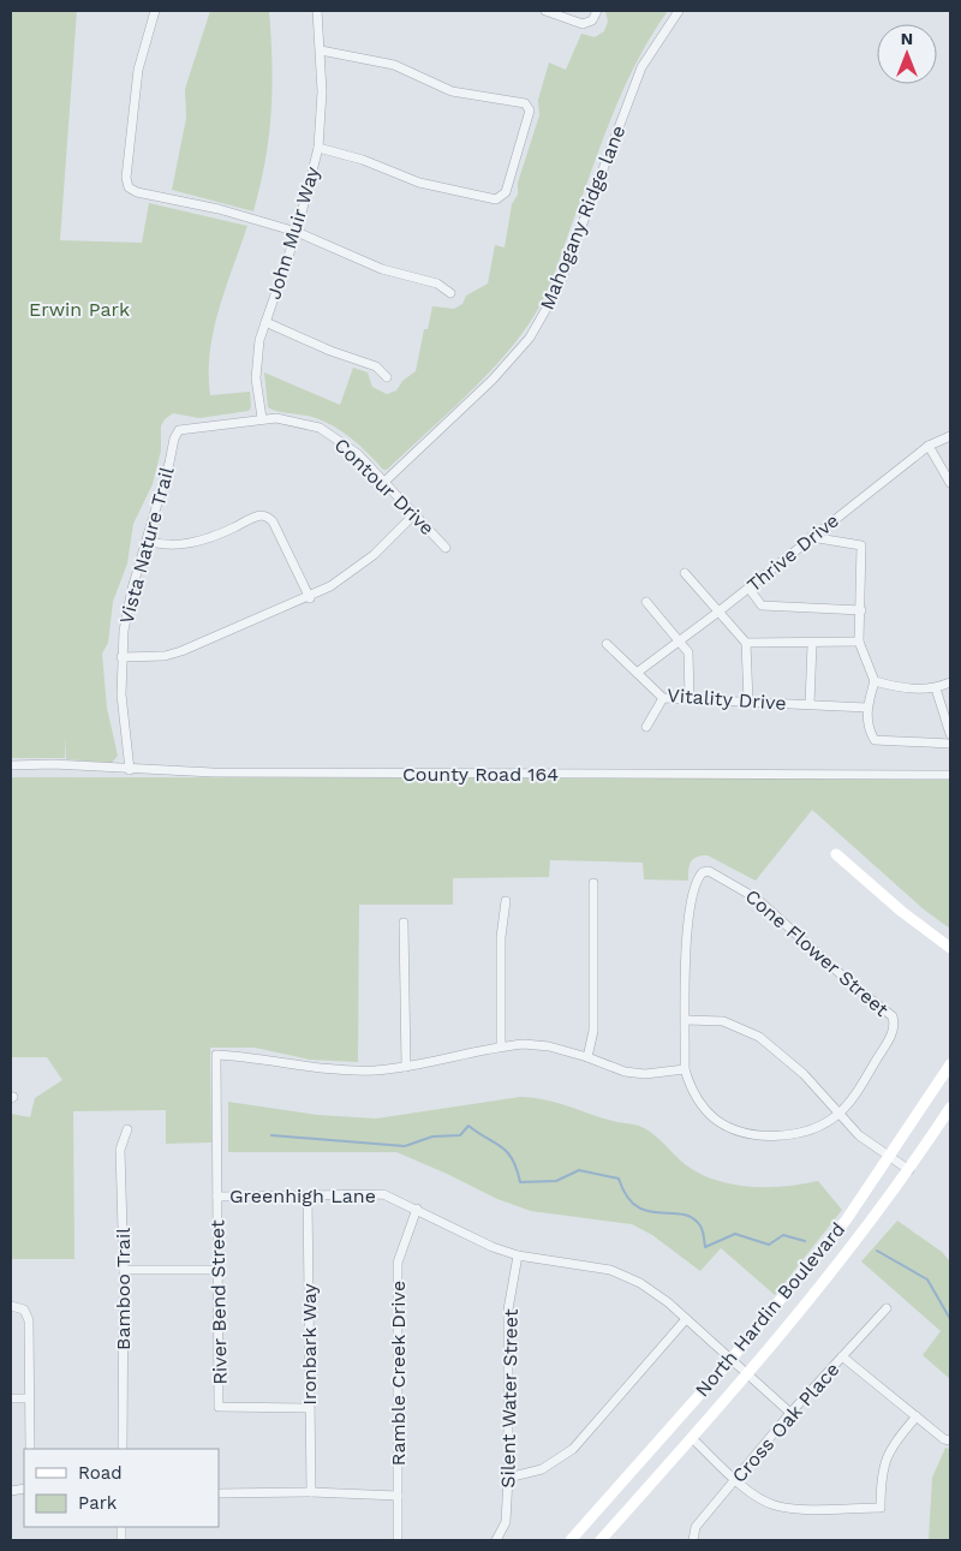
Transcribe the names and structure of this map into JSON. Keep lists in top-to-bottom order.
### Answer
{
  "streets": {
    "street": [
      "Mahogany Ridge lane",
      "John Muir Way",
      "Contour Drive",
      "Vista Nature Trail",
      "Thrive Drive",
      "Vitality Drive",
      "County Road 164",
      "Cone Flower Street",
      "Greenhigh Lane",
      "Bamboo Trail",
      "River Bend Street",
      "North Hardin Boulevard",
      "Ironbark Way",
      "Ramble Creek Drive",
      "Silent Water Street",
      "Cross Oak Place"
    ]
  },
  "crossings": [
    ["Mahogany Ridge lane", "Contour Drive"],
    ["John Muir Way", "Contour Drive"],
    ["Contour Drive", "Vista Nature Trail"],
    ["Vista Nature Trail", "County Road 164"],
    ["Thrive Drive", "Vitality Drive"],
    ["Greenhigh Lane", "River Bend Street"],
    ["Greenhigh Lane", "North Hardin Boulevard"],
    ["Greenhigh Lane", "Ironbark Way"],
    ["Greenhigh Lane", "Ramble Creek Drive"],
    ["Greenhigh Lane", "Silent Water Street"],
    ["Greenhigh Lane", "Cross Oak Place"],
    ["River Bend Street", "Ironbark Way"]
  ],
  "parks": ["Erwin Park"],
  "legend": ["Road", "Park"],
  "north": "top"
}
